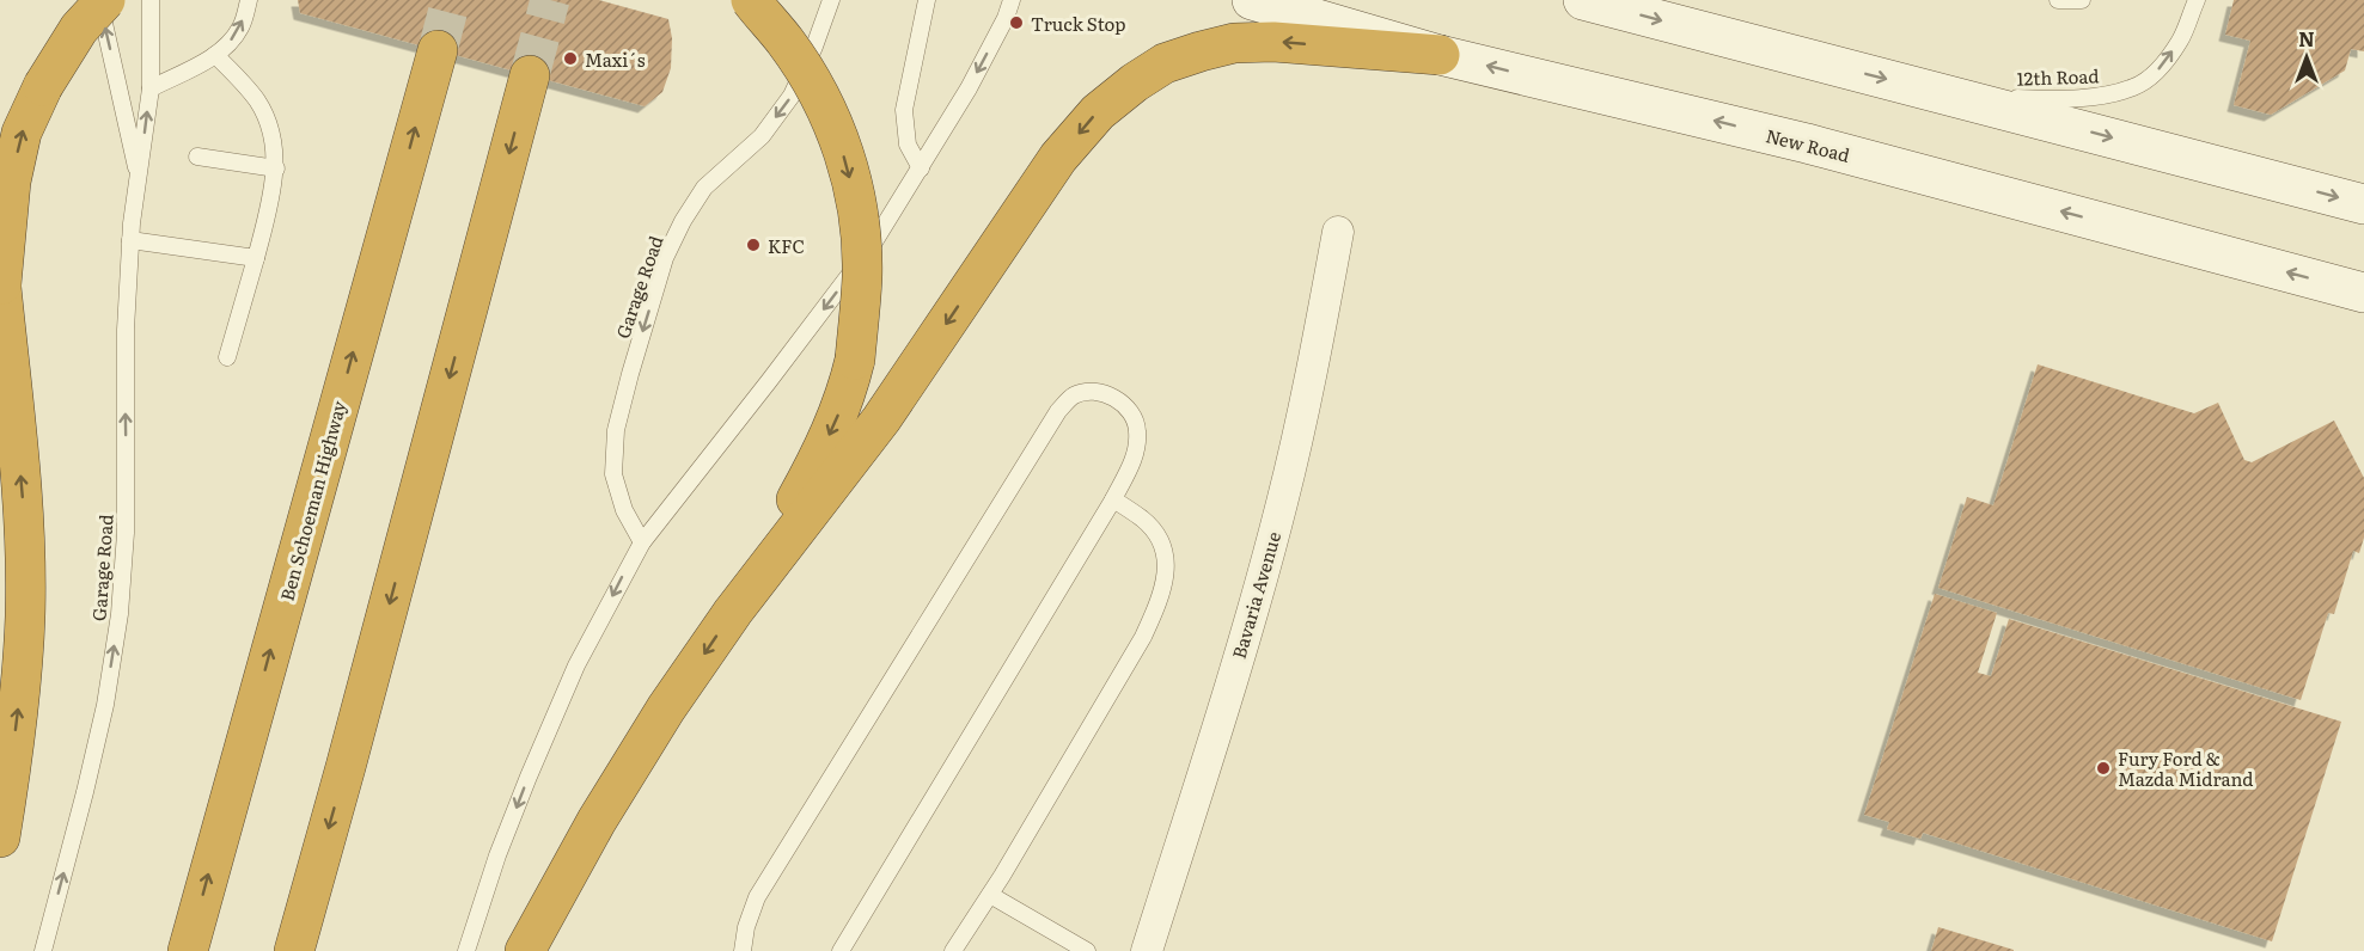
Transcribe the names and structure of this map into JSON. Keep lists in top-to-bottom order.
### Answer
{
  "streets": {
    "highway": ["Ben Schoeman Highway"],
    "main road": ["New Road"],
    "street": ["Bavaria Avenue"],
    "lane": ["12th Road", "Garage Road"]
  },
  "one_way": ["12th Road"],
  "places": [
    "Truck Stop",
    "Maxi´s",
    "KFC",
    "Fury Ford & Mazda Midrand"
  ],
  "north": "top"
}
